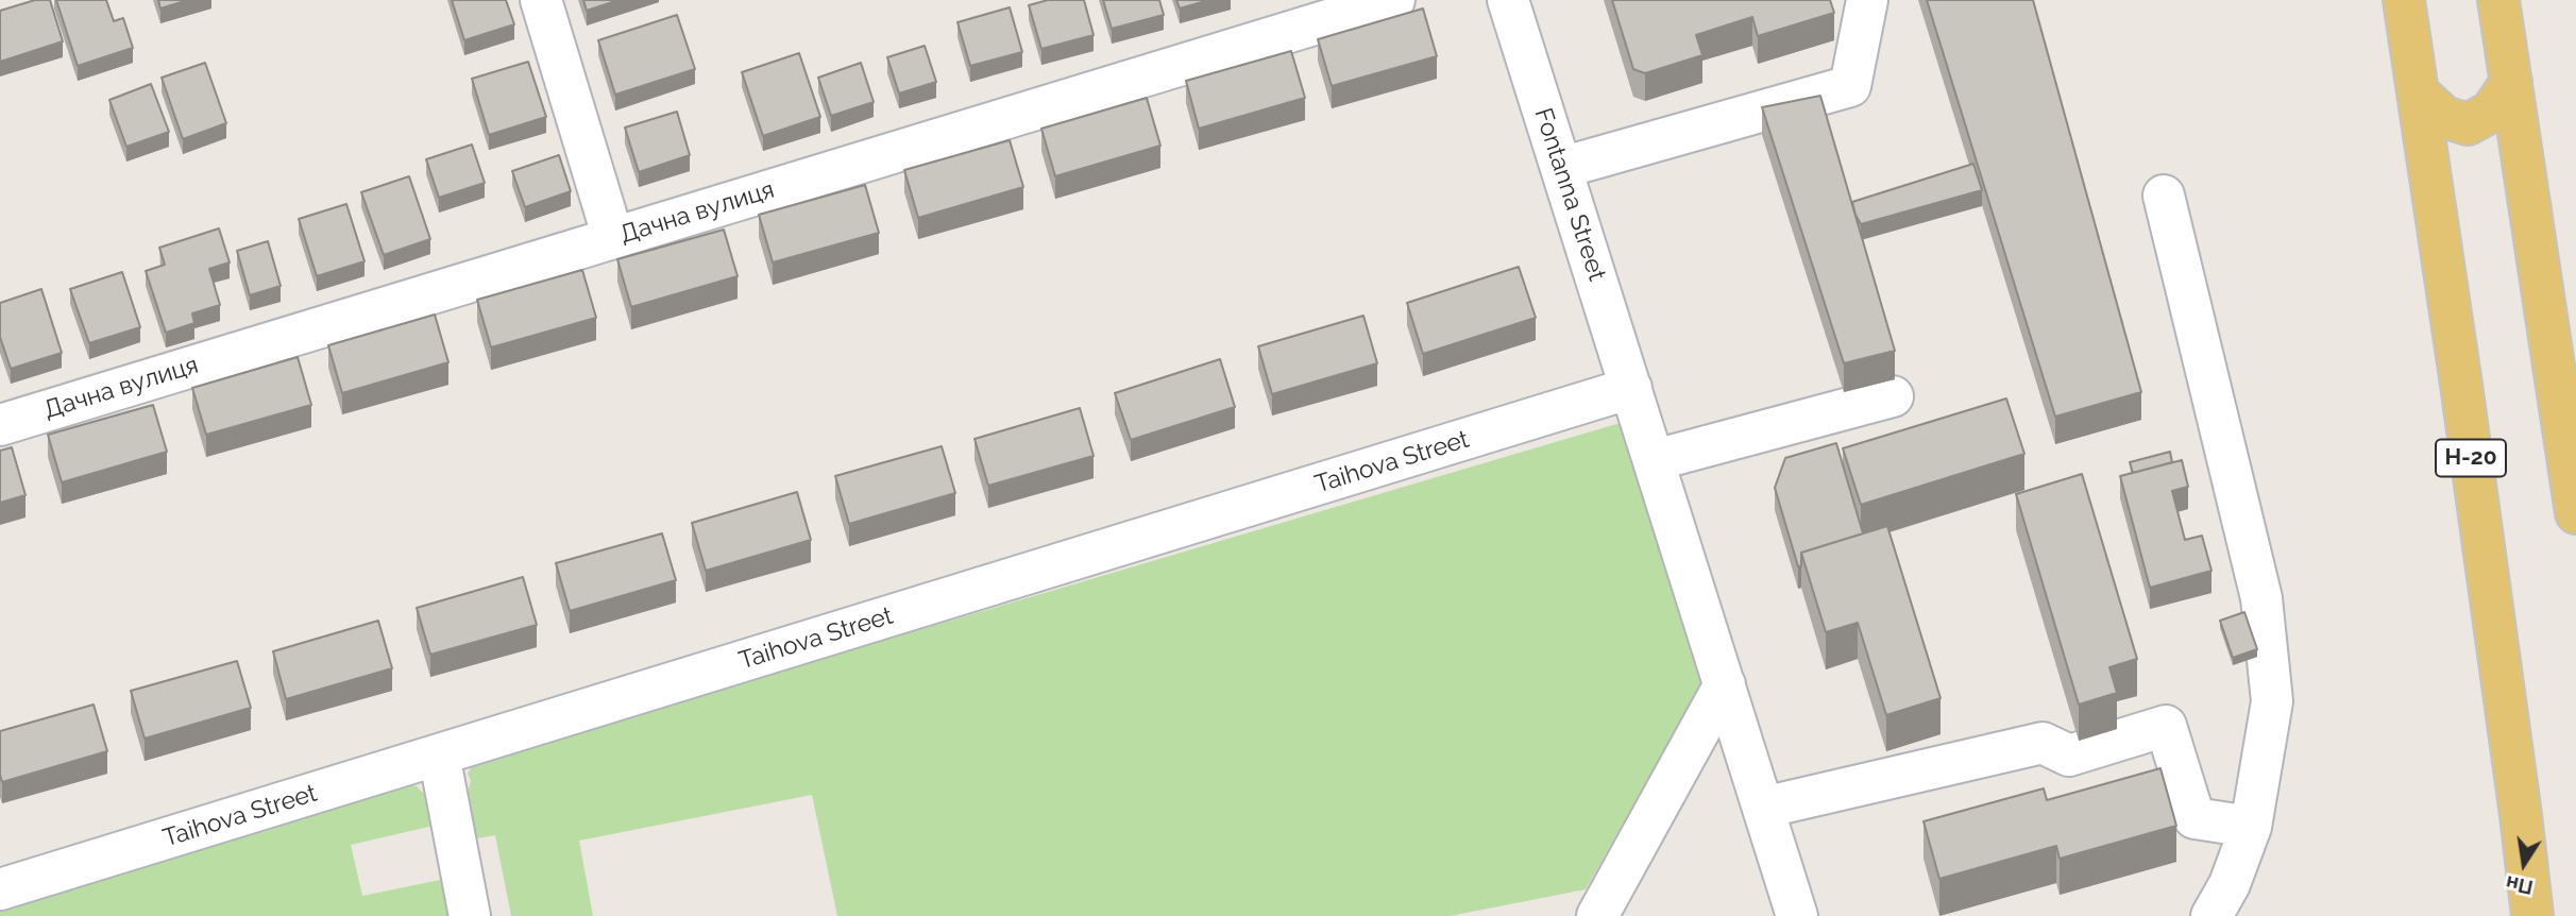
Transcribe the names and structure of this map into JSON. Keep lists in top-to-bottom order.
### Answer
{
  "streets": {
    "main road": ["Н-20"],
    "street": ["Fontanna Street", "Дачна вулиця", "Taihova Street"]
  },
  "crossings": [
    ["Fontanna Street", "Taihova Street"]
  ],
  "north": "bottom"
}
